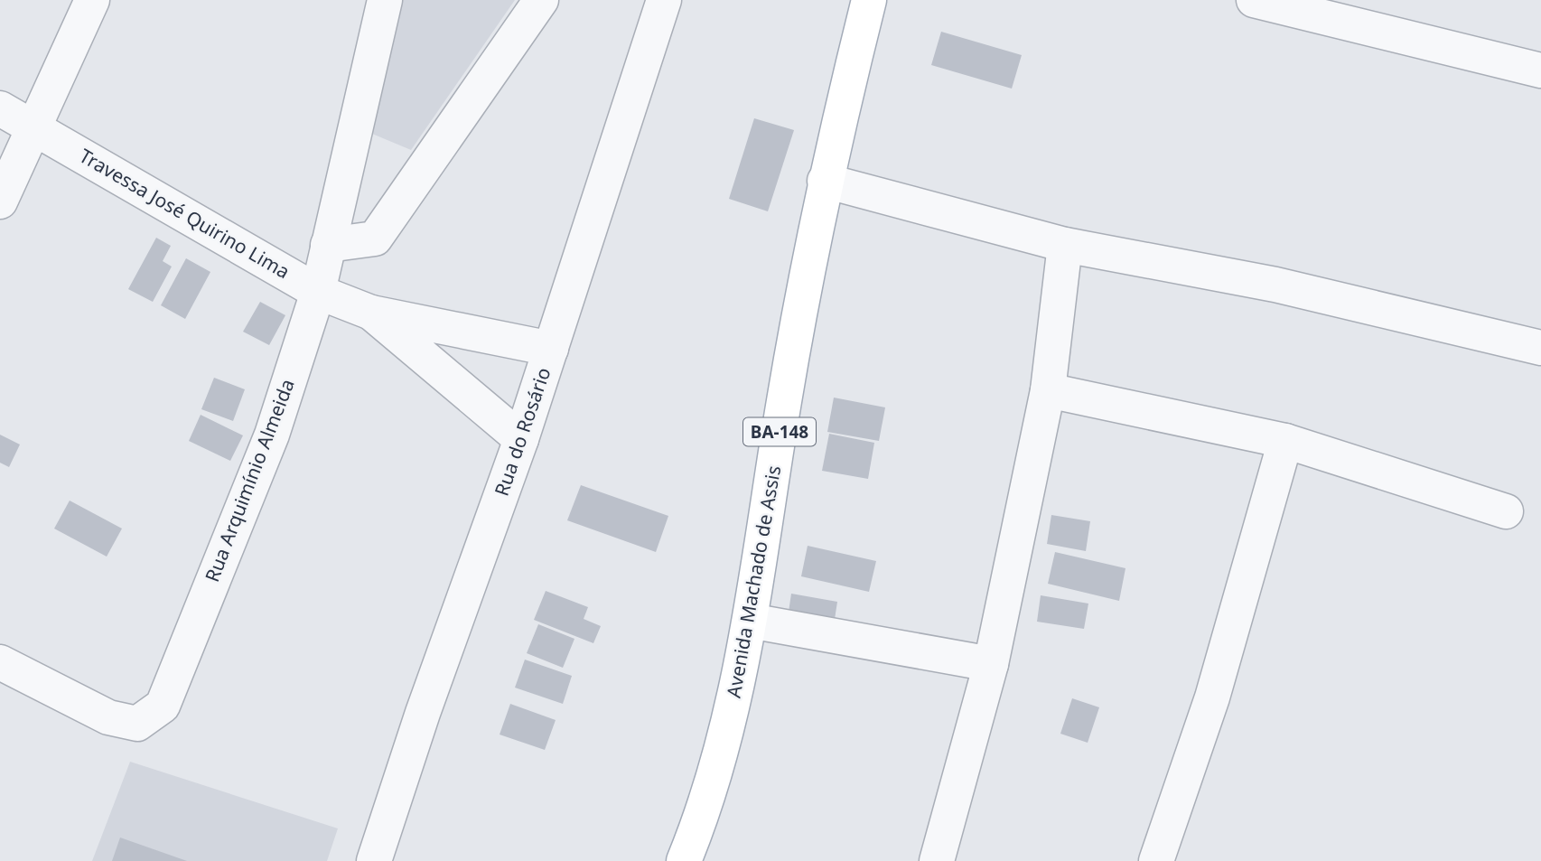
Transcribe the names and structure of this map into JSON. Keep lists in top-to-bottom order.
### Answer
{
  "streets": {
    "main road": ["BA-148", "Avenida Machado de Assis"],
    "street": ["Travessa José Quirino Lima", "Rua do Rosário", "Rua Arquimínio Almeida"]
  },
  "crossings": [
    ["Travessa José Quirino Lima", "Rua Arquimínio Almeida"]
  ]
}
